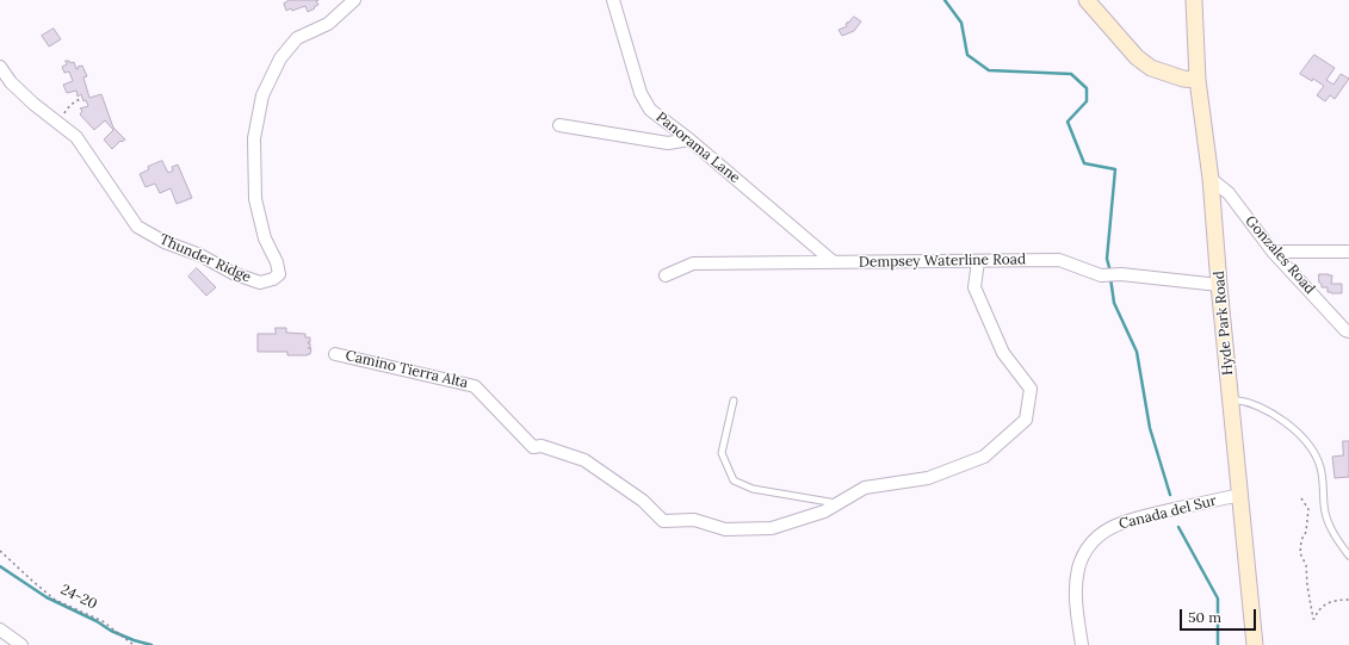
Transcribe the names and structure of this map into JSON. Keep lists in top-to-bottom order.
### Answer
{
  "streets": {
    "main road": ["Hyde Park Road"],
    "street": [
      "Panorama Lane",
      "Gonzales Road",
      "Thunder Ridge",
      "Dempsey Waterline Road",
      "Camino Tierra Alta",
      "Canada del Sur"
    ],
    "path": ["24-20"]
  },
  "crossings": [
    ["Panorama Lane", "Dempsey Waterline Road"],
    ["Gonzales Road", "Hyde Park Road"],
    ["Dempsey Waterline Road", "Hyde Park Road"],
    ["Dempsey Waterline Road", "Camino Tierra Alta"],
    ["Hyde Park Road", "Canada del Sur"]
  ],
  "scale_bar": "50 m"
}
